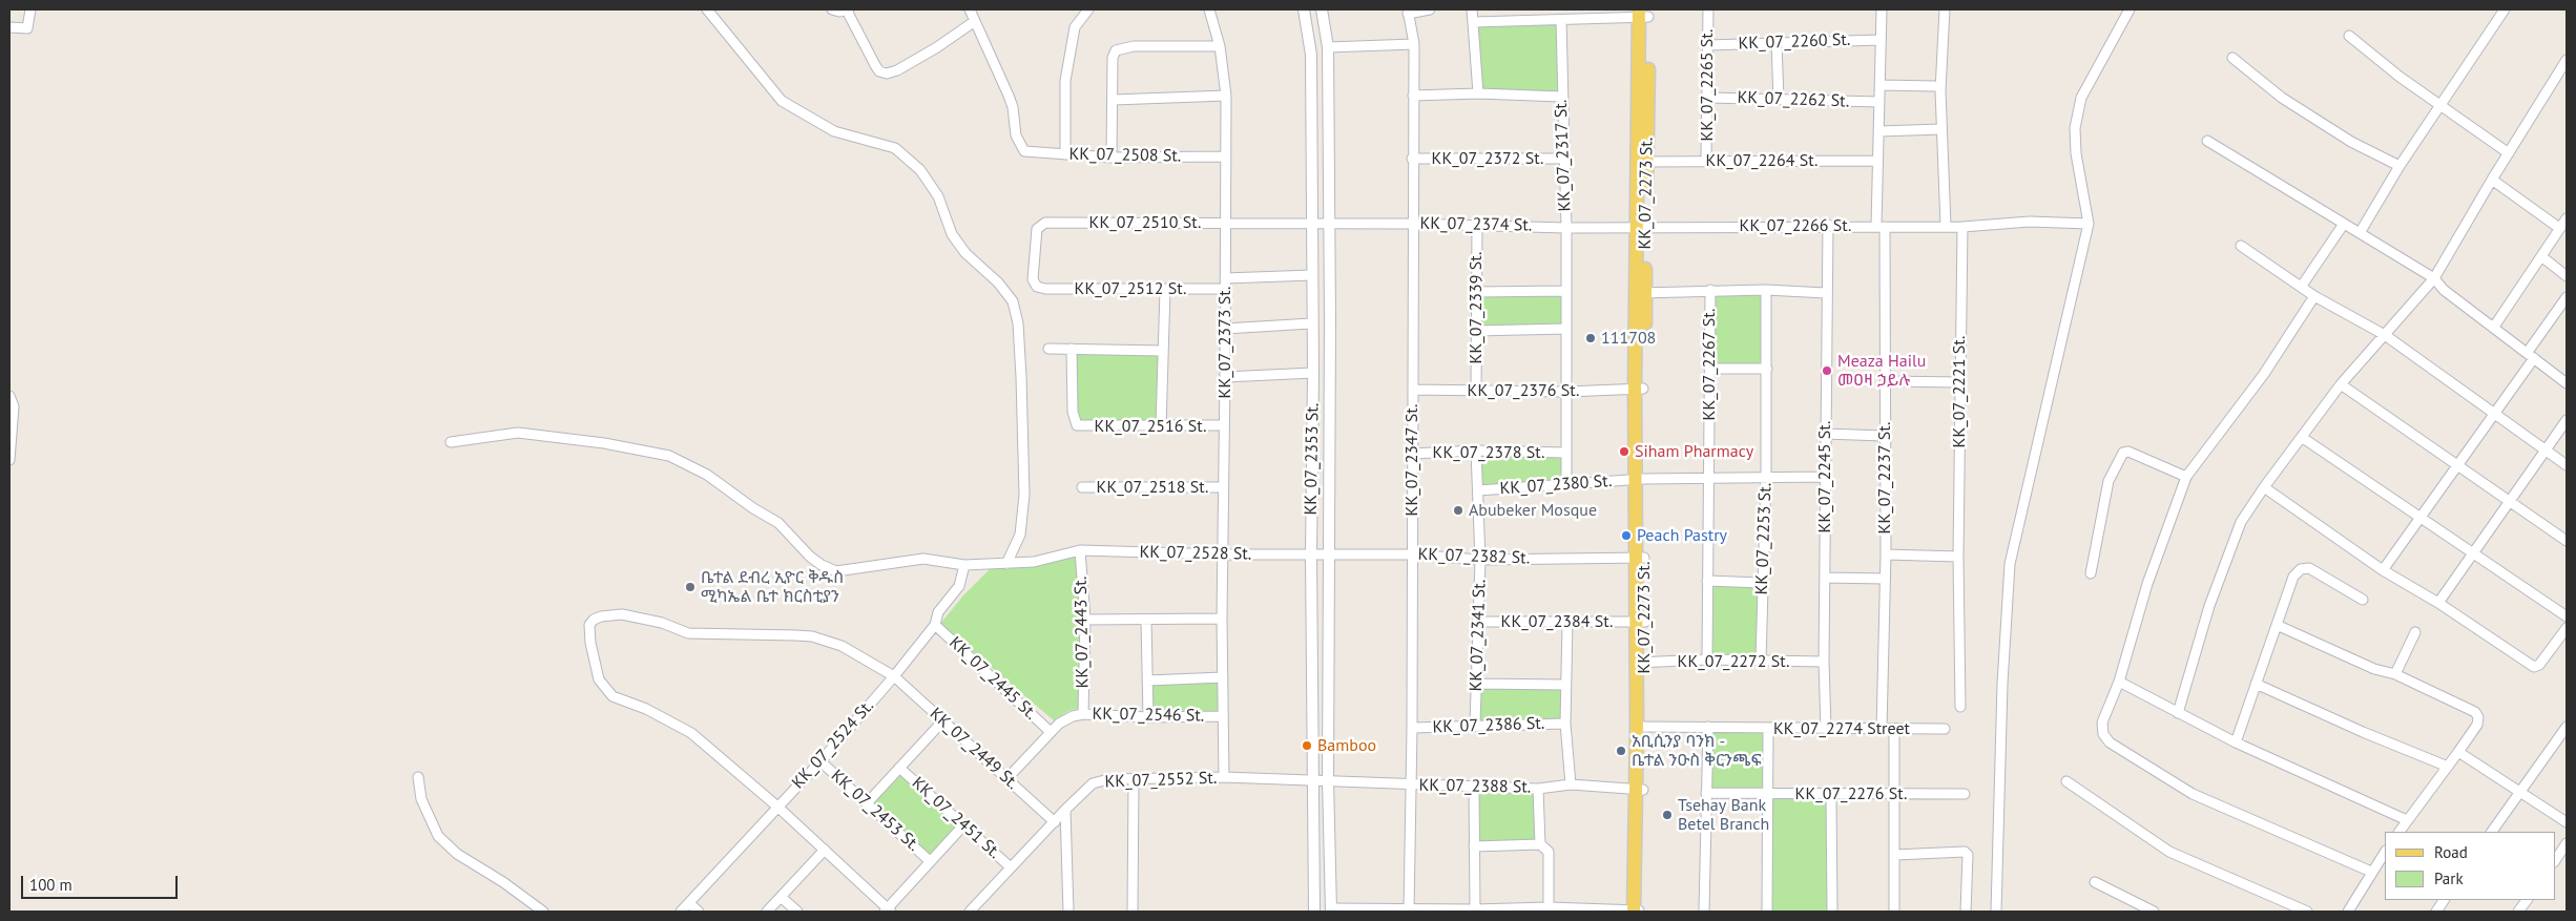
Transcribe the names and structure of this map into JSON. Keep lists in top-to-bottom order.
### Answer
{
  "streets": {
    "main road": ["KK_07_2273 St."],
    "street": [
      "KK_07_2260 St.",
      "KK_07_2265 St.",
      "KK_07_2262 St.",
      "KK_07_2508 St.",
      "KK_07_2317 St.",
      "KK_07_2372 St.",
      "KK_07_2264 St.",
      "KK_07_2510 St.",
      "KK_07_2374 St.",
      "KK_07_2266 St.",
      "KK_07_2512 St.",
      "KK_07_2339 St.",
      "KK_07_2373 St.",
      "KK_07_2267 St.",
      "KK_07_2376 St.",
      "KK_07_2221 St.",
      "KK_07_2516 St.",
      "KK_07_2378 St.",
      "KK_07_2353 St.",
      "KK_07_2347 St.",
      "KK_07_2245 St.",
      "KK_07_2237 St.",
      "KK_07_2380 St.",
      "KK_07_2518 St.",
      "KK_07_2253 St.",
      "KK_07_2528 St.",
      "KK_07_2382 St.",
      "KK_07_2384 St.",
      "KK_07_2443 St.",
      "KK_07_2341 St.",
      "KK_07_2272 St.",
      "KK_07_2445 St.",
      "KK_07_2546 St.",
      "KK_07_2386 St.",
      "KK_07_2274 Street",
      "KK_07_2524 St.",
      "KK_07_2449 St.",
      "KK_07_2552 St.",
      "KK_07_2388 St.",
      "KK_07_2276 St.",
      "KK_07_2453 St.",
      "KK_07_2451 St."
    ]
  },
  "crossings": [
    ["KK_07_2260 St.", "KK_07_2265 St."],
    ["KK_07_2260 St.", "KK_07_2237 St."],
    ["KK_07_2265 St.", "KK_07_2262 St."],
    ["KK_07_2265 St.", "KK_07_2264 St."],
    ["KK_07_2262 St.", "KK_07_2237 St."],
    ["KK_07_2508 St.", "KK_07_2373 St."],
    ["KK_07_2317 St.", "KK_07_2372 St."],
    ["KK_07_2317 St.", "KK_07_2374 St."],
    ["KK_07_2317 St.", "KK_07_2376 St."],
    ["KK_07_2317 St.", "KK_07_2378 St."],
    ["KK_07_2317 St.", "KK_07_2380 St."],
    ["KK_07_2372 St.", "KK_07_2347 St."],
    ["KK_07_2264 St.", "KK_07_2273 St."],
    ["KK_07_2264 St.", "KK_07_2237 St."],
    ["KK_07_2273 St.", "KK_07_2374 St."],
    ["KK_07_2273 St.", "KK_07_2266 St."],
    ["KK_07_2273 St.", "KK_07_2376 St."],
    ["KK_07_2273 St.", "KK_07_2380 St."],
    ["KK_07_2273 St.", "KK_07_2382 St."],
    ["KK_07_2273 St.", "KK_07_2384 St."],
    ["KK_07_2273 St.", "KK_07_2272 St."],
    ["KK_07_2273 St.", "KK_07_2274 Street"],
    ["KK_07_2273 St.", "KK_07_2388 St."],
    ["KK_07_2510 St.", "KK_07_2374 St."],
    ["KK_07_2510 St.", "KK_07_2512 St."],
    ["KK_07_2510 St.", "KK_07_2373 St."],
    ["KK_07_2510 St.", "KK_07_2353 St."],
    ["KK_07_2374 St.", "KK_07_2266 St."],
    ["KK_07_2374 St.", "KK_07_2339 St."],
    ["KK_07_2374 St.", "KK_07_2353 St."],
    ["KK_07_2374 St.", "KK_07_2347 St."],
    ["KK_07_2266 St.", "KK_07_2221 St."],
    ["KK_07_2266 St.", "KK_07_2245 St."],
    ["KK_07_2266 St.", "KK_07_2237 St."],
    ["KK_07_2512 St.", "KK_07_2373 St."],
    ["KK_07_2339 St.", "KK_07_2376 St."],
    ["KK_07_2373 St.", "KK_07_2516 St."],
    ["KK_07_2373 St.", "KK_07_2518 St."],
    ["KK_07_2373 St.", "KK_07_2528 St."],
    ["KK_07_2373 St.", "KK_07_2546 St."],
    ["KK_07_2373 St.", "KK_07_2552 St."],
    ["KK_07_2267 St.", "KK_07_2380 St."],
    ["KK_07_2267 St.", "KK_07_2272 St."],
    ["KK_07_2376 St.", "KK_07_2347 St."],
    ["KK_07_2378 St.", "KK_07_2347 St."],
    ["KK_07_2378 St.", "KK_07_2341 St."],
    ["KK_07_2353 St.", "KK_07_2528 St."],
    ["KK_07_2353 St.", "KK_07_2382 St."],
    ["KK_07_2353 St.", "KK_07_2552 St."],
    ["KK_07_2353 St.", "KK_07_2388 St."],
    ["KK_07_2347 St.", "KK_07_2382 St."],
    ["KK_07_2347 St.", "KK_07_2386 St."],
    ["KK_07_2347 St.", "KK_07_2388 St."],
    ["KK_07_2245 St.", "KK_07_2380 St."],
    ["KK_07_2245 St.", "KK_07_2272 St."],
    ["KK_07_2245 St.", "KK_07_2274 Street"],
    ["KK_07_2237 St.", "KK_07_2274 Street"],
    ["KK_07_2380 St.", "KK_07_2253 St."],
    ["KK_07_2380 St.", "KK_07_2341 St."],
    ["KK_07_2253 St.", "KK_07_2272 St."],
    ["KK_07_2528 St.", "KK_07_2382 St."],
    ["KK_07_2528 St.", "KK_07_2443 St."],
    ["KK_07_2528 St.", "KK_07_2524 St."],
    ["KK_07_2382 St.", "KK_07_2341 St."],
    ["KK_07_2384 St.", "KK_07_2341 St."],
    ["KK_07_2443 St.", "KK_07_2546 St."],
    ["KK_07_2341 St.", "KK_07_2386 St."],
    ["KK_07_2445 St.", "KK_07_2546 St."],
    ["KK_07_2445 St.", "KK_07_2524 St."],
    ["KK_07_2546 St.", "KK_07_2449 St."],
    ["KK_07_2524 St.", "KK_07_2449 St."],
    ["KK_07_2524 St.", "KK_07_2453 St."],
    ["KK_07_2449 St.", "KK_07_2552 St."],
    ["KK_07_2552 St.", "KK_07_2388 St."],
    ["KK_07_2552 St.", "KK_07_2451 St."]
  ],
  "places": [
    "111708",
    "Meaza Hailu መዐዛ ኃይሉ",
    "Siham Pharmacy",
    "Abubeker Mosque",
    "Peach Pastry",
    "ቤተል ደብረ ኢዮር ቅዱስ ሚካኤል ቤተ ክርስቲያን",
    "Bamboo",
    "አቢሲንያ ባንክ - ቤተል ንዑስ ቅርንጫፍ",
    "Tsehay Bank Betel Branch"
  ],
  "legend": ["Road", "Park"],
  "scale_bar": "100 m"
}
